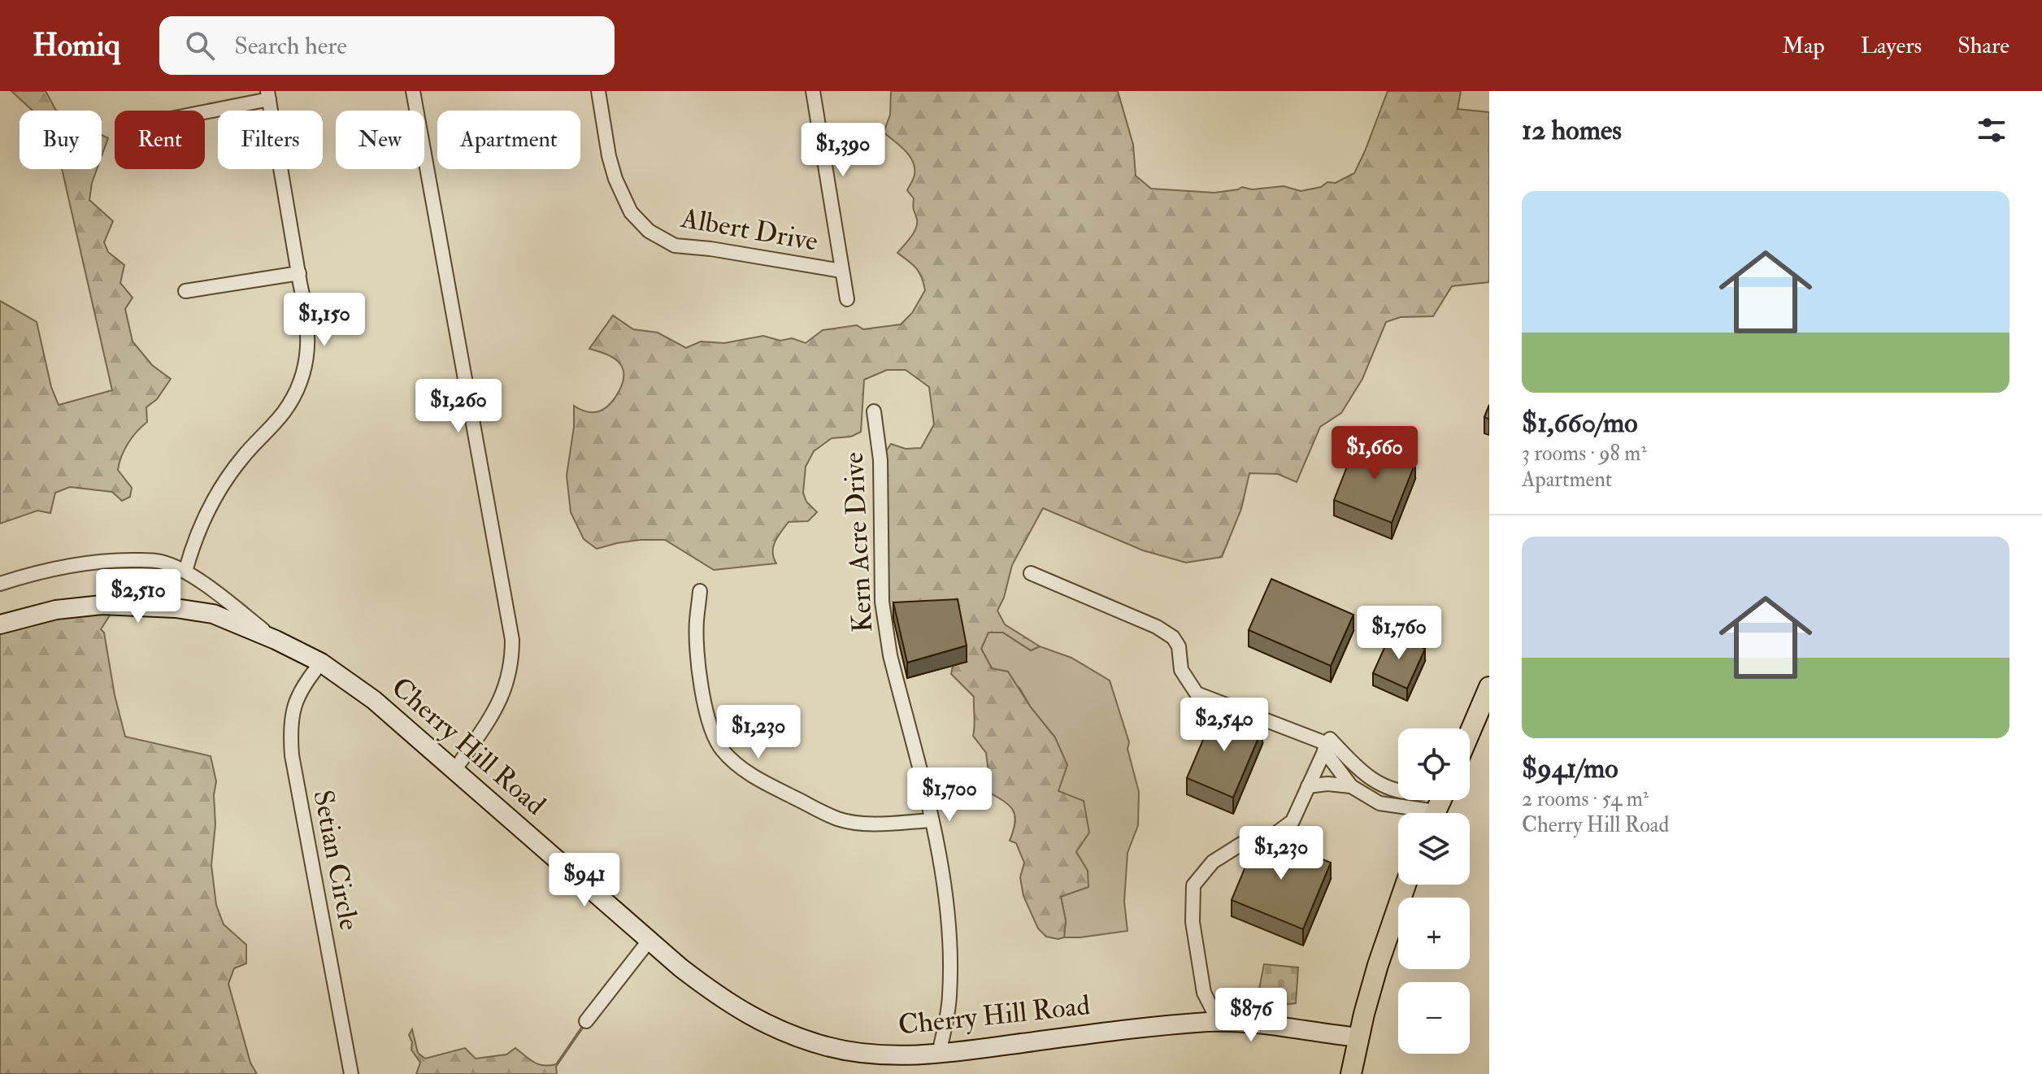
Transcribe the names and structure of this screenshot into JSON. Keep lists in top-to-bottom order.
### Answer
{
  "streets": {
    "main road": ["Cherry Hill Road"],
    "street": ["Albert Drive", "Kern Acre Drive", "Setian Circle"]
  },
  "crossings": [
    ["Kern Acre Drive", "Cherry Hill Road"],
    ["Cherry Hill Road", "Setian Circle"]
  ],
  "page": {
    "header": "Homiq",
    "search": "Search here",
    "nav": ["Map", "Layers", "Share"],
    "heading": "12 homes",
    "chip": [
      "Buy",
      "Rent",
      "Filters",
      "New",
      "Apartment"
    ],
    "price": [
      "$1,390",
      "$1,150",
      "$1,260",
      "$1,660",
      "$2,510",
      "$1,760",
      "$2,540",
      "$1,230",
      "$1,700",
      "$1,230",
      "$941",
      "$876"
    ],
    "list": [
      {
        "name": "$1,660/mo",
        "note": "3 rooms · 98 m² · Apartment"
      },
      {
        "name": "$941/mo",
        "note": "2 rooms · 54 m² · Cherry Hill Road"
      }
    ],
    "map_buttons": ["+", "−"]
  }
}
